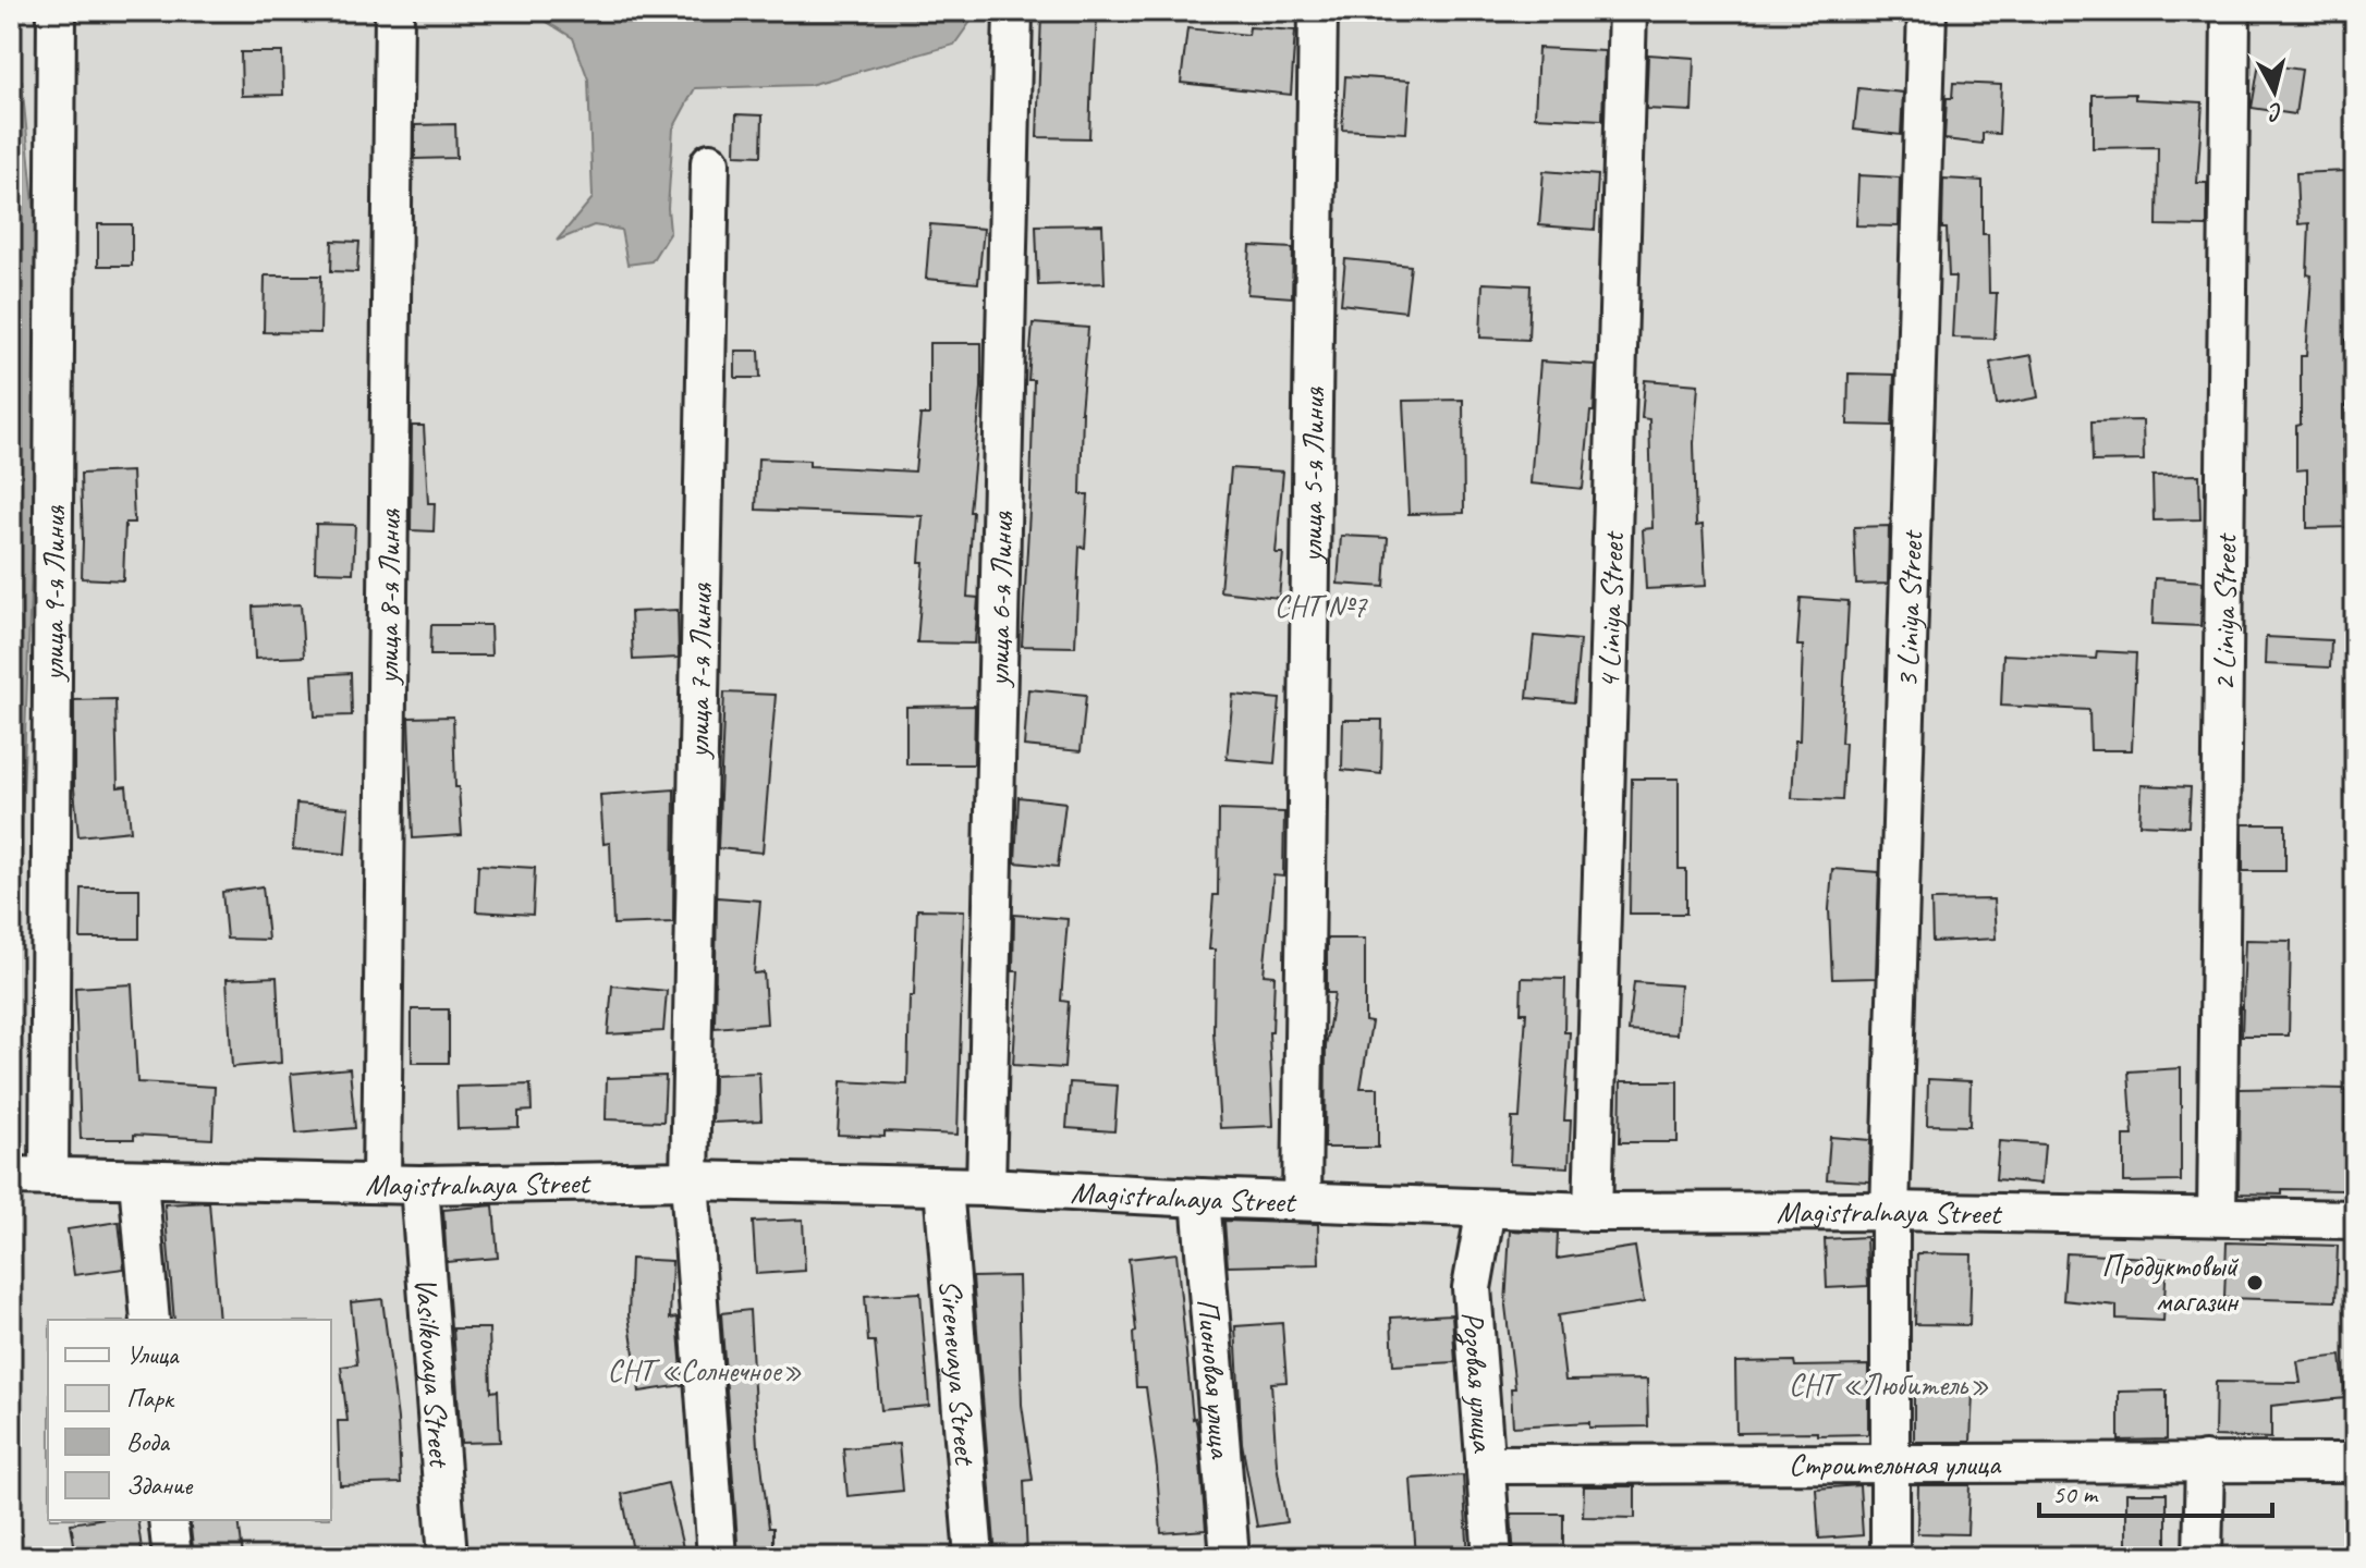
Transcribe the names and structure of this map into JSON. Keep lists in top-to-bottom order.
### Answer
{
  "streets": {
    "street": [
      "улица 5-я Линия",
      "улица 9-я Линия",
      "улица 8-я Линия",
      "улица 6-я Линия",
      "4 Liniya Street",
      "3 Liniya Street",
      "2 Liniya Street",
      "улица 7-я Линия",
      "Magistralnaya Street",
      "Vasilkovaya Street",
      "Sirenevaya Street",
      "Пионовая улица",
      "Розовая улица",
      "Строительная улица"
    ]
  },
  "crossings": [
    ["улица 5-я Линия", "Magistralnaya Street"],
    ["улица 9-я Линия", "Magistralnaya Street"],
    ["улица 8-я Линия", "Magistralnaya Street"],
    ["улица 6-я Линия", "Magistralnaya Street"],
    ["4 Liniya Street", "Magistralnaya Street"],
    ["3 Liniya Street", "Magistralnaya Street"],
    ["3 Liniya Street", "Строительная улица"],
    ["2 Liniya Street", "Magistralnaya Street"],
    ["улица 7-я Линия", "Magistralnaya Street"],
    ["Magistralnaya Street", "Vasilkovaya Street"],
    ["Magistralnaya Street", "Sirenevaya Street"],
    ["Magistralnaya Street", "Пионовая улица"],
    ["Magistralnaya Street", "Розовая улица"],
    ["Розовая улица", "Строительная улица"]
  ],
  "parks": ["СНТ №7", "СНТ «Солнечное»", "СНТ «Любитель»"],
  "places": ["Продуктовый магазин"],
  "legend": [
    "Улица",
    "Парк",
    "Вода",
    "Здание"
  ],
  "scale_bar": "50 m",
  "north": "bottom"
}
